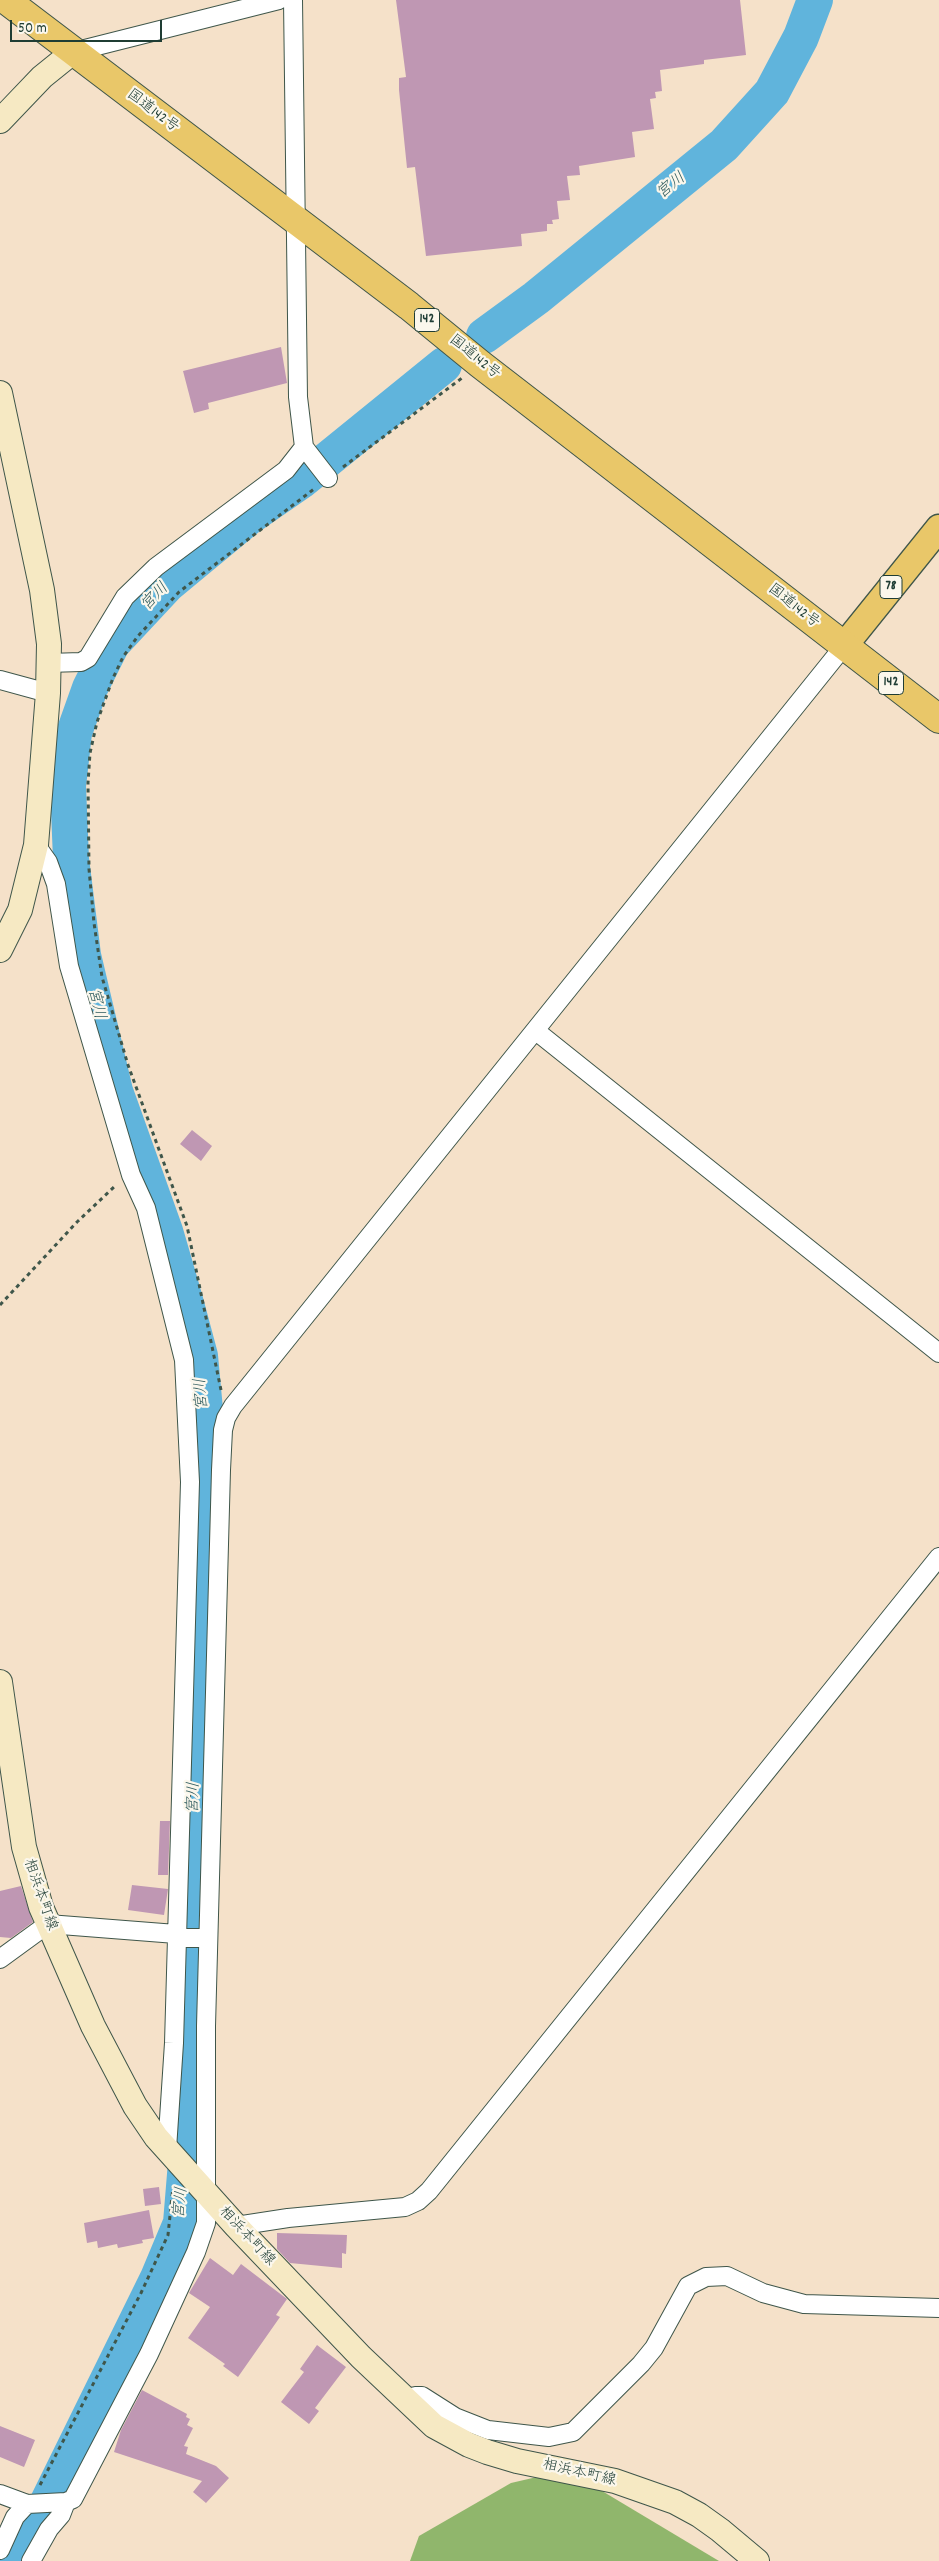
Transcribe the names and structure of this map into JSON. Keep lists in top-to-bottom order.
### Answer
{
  "streets": {
    "highway": ["国道142号", "142"],
    "main road": ["78", "相浜本町線"]
  },
  "crossings": [
    ["国道142号", "78"]
  ],
  "water": ["宮川"],
  "scale_bar": "50 m"
}
